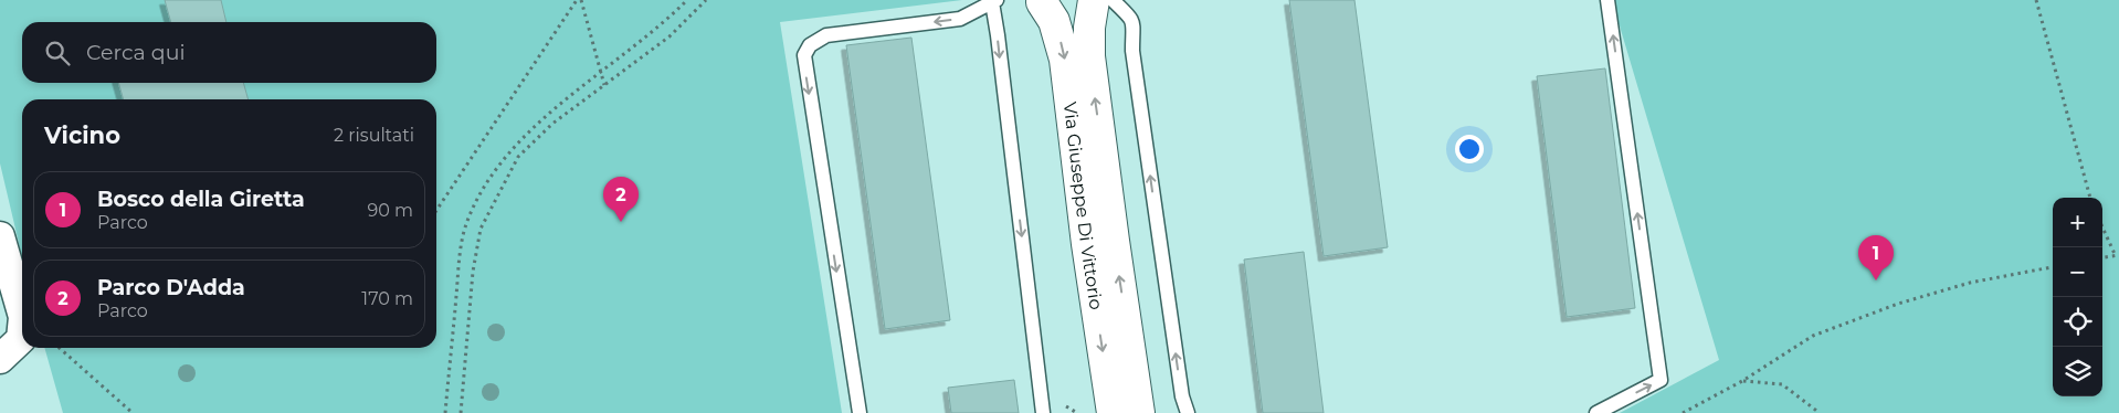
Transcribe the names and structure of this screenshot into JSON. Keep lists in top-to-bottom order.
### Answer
{
  "streets": {
    "street": ["Via Giuseppe Di Vittorio"]
  },
  "page": {
    "search": "Cerca qui",
    "heading": ["Vicino", "2 risultati"],
    "list": [
      {
        "mark": "1",
        "name": "Bosco della Giretta",
        "note": "Parco",
        "value": "90 m"
      },
      {
        "mark": "2",
        "name": "Parco D'Adda",
        "note": "Parco",
        "value": "170 m"
      }
    ],
    "pins": ["2", "1"],
    "map_buttons": ["+", "−"]
  }
}
